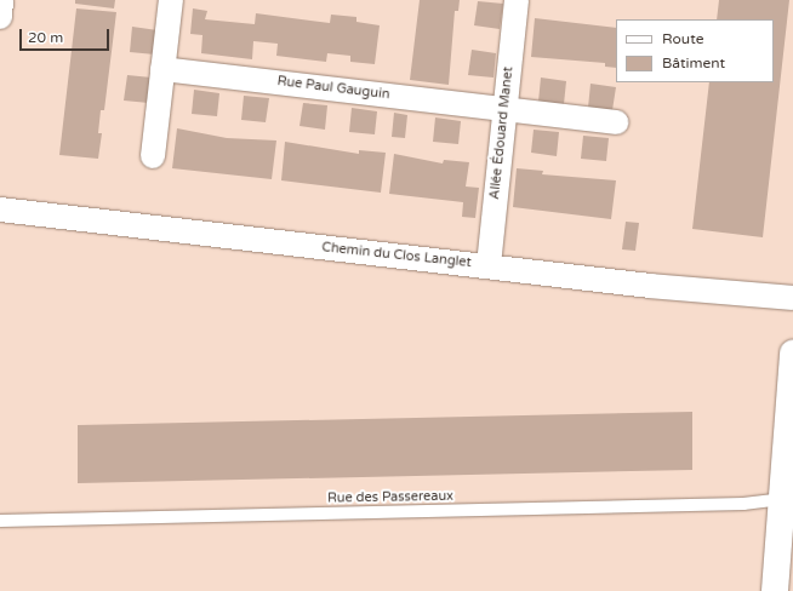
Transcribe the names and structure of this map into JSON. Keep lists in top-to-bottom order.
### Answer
{
  "streets": {
    "street": ["Rue Paul Gauguin", "Allée Édouard Manet", "Chemin du Clos Langlet"],
    "lane": ["Rue des Passereaux"]
  },
  "crossings": [
    ["Rue Paul Gauguin", "Allée Édouard Manet"],
    ["Allée Édouard Manet", "Chemin du Clos Langlet"]
  ],
  "legend": ["Route", "Bâtiment"],
  "scale_bar": "20 m"
}
